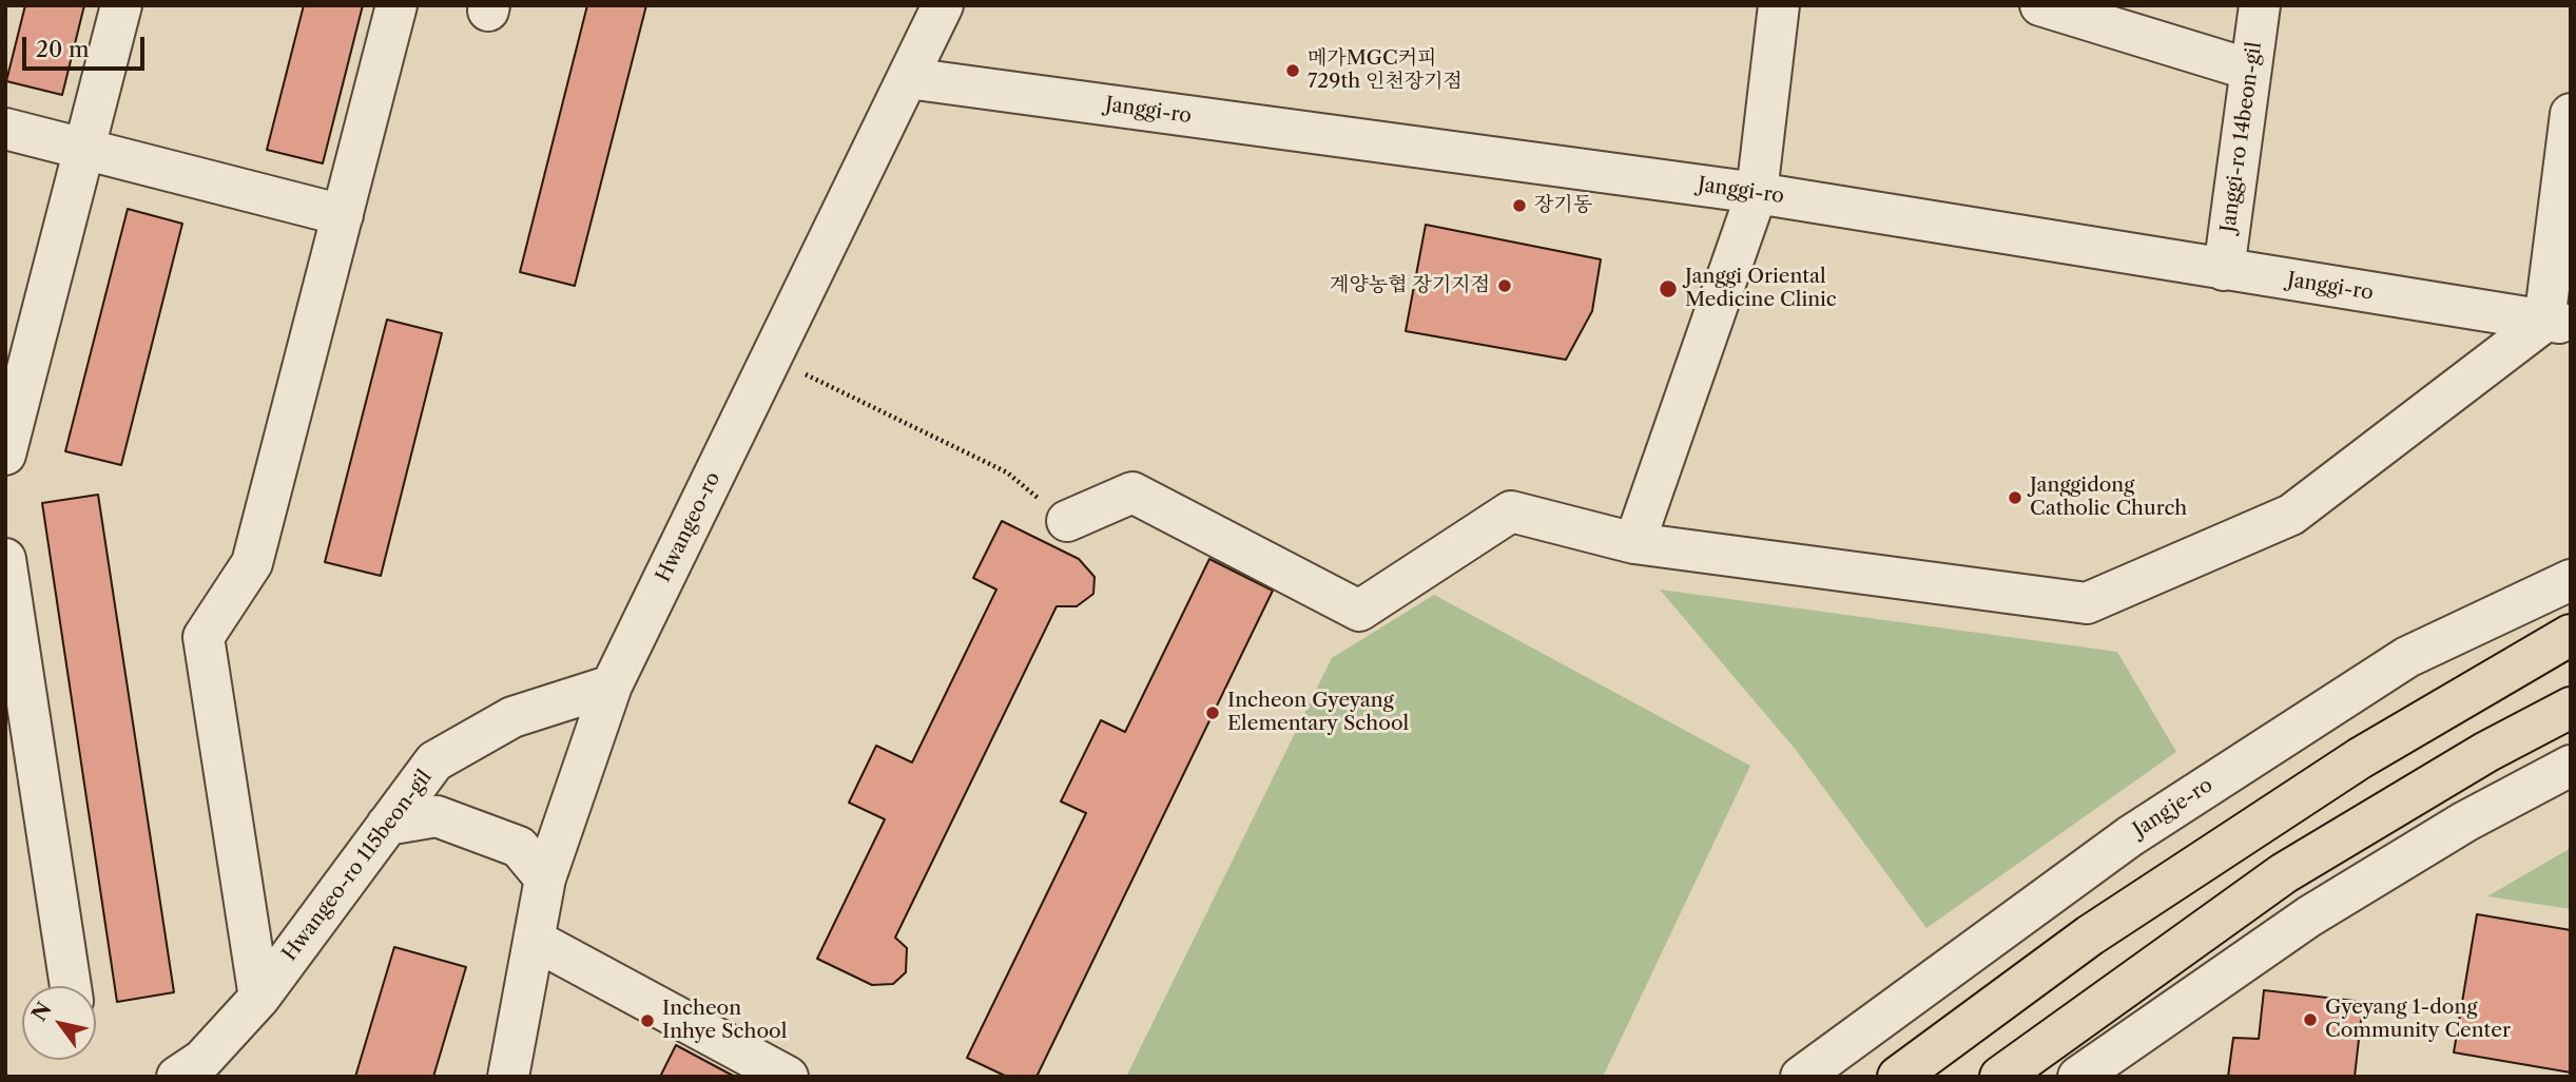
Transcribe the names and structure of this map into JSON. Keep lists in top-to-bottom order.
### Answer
{
  "streets": {
    "street": [
      "Janggi-ro",
      "Janggi-ro 14beon-gil",
      "Hwangeo-ro",
      "Jangje-ro",
      "Hwangeo-ro 115beon-gil"
    ]
  },
  "crossings": [
    ["Janggi-ro", "Janggi-ro 14beon-gil"],
    ["Janggi-ro", "Hwangeo-ro"],
    ["Hwangeo-ro", "Hwangeo-ro 115beon-gil"]
  ],
  "places": [
    "메가MGC커피 729th 인천장기점",
    "장기동",
    "계양농협 장기지점",
    "Janggi Oriental Medicine Clinic",
    "Janggidong Catholic Church",
    "Incheon Gyeyang Elementary School",
    "Gyeyang 1-dong Community Center",
    "Incheon Inhye School"
  ],
  "scale_bar": "20 m",
  "north": "top left"
}
